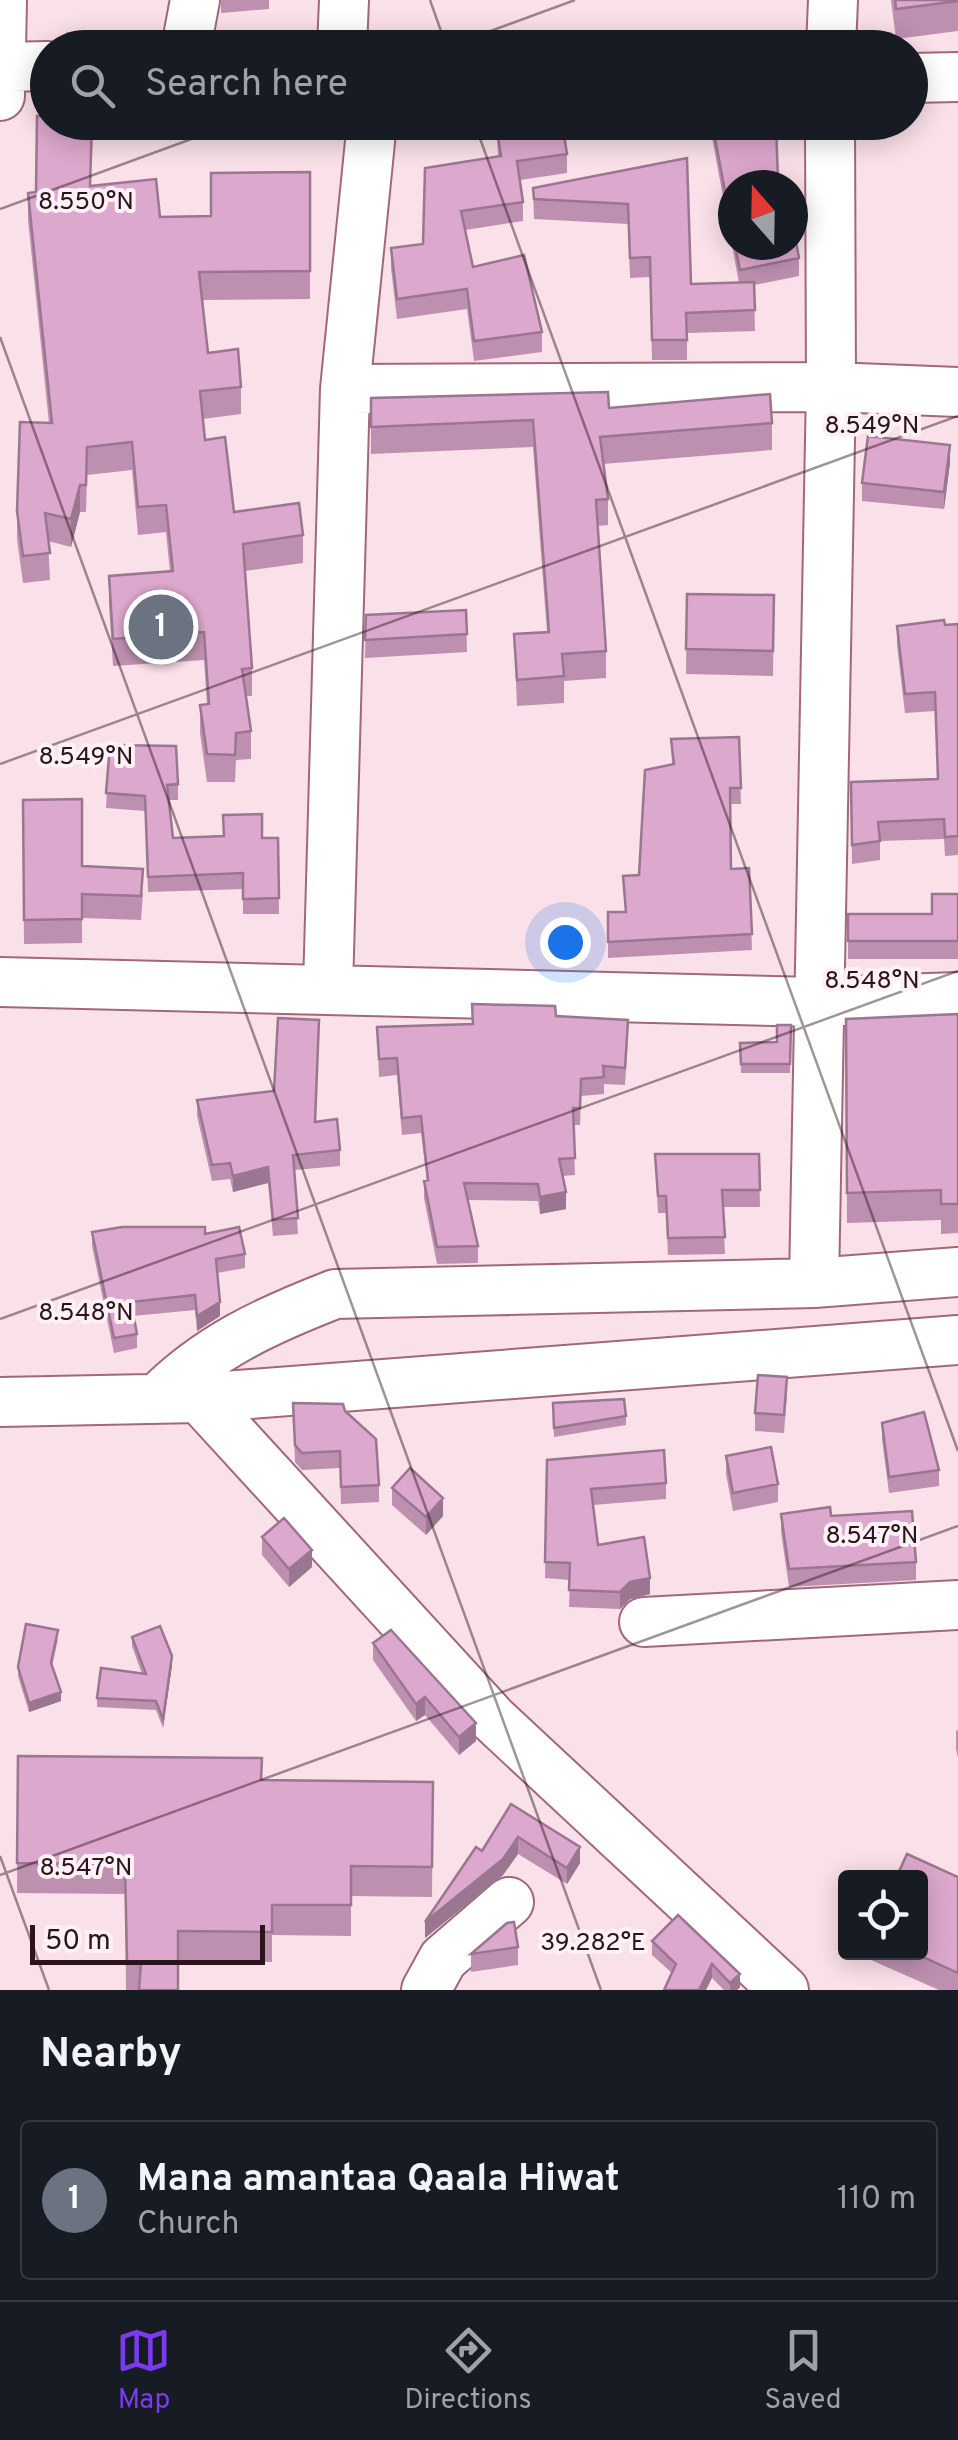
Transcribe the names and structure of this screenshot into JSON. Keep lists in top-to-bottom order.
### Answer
{
  "scale_bar": "50 m",
  "north": "top",
  "page": {
    "search": "Search here",
    "pins": "1",
    "scale": "50 m",
    "heading": "Nearby",
    "list": [
      {
        "mark": "1",
        "name": "Mana amantaa Qaala Hiwat",
        "note": "Church",
        "value": "110 m"
      }
    ],
    "nav": ["Map", "Directions", "Saved"]
  },
  "coordinates": [
    "8.550°N",
    "8.549°N",
    "8.548°N",
    "8.547°N",
    "39.282°E"
  ]
}
